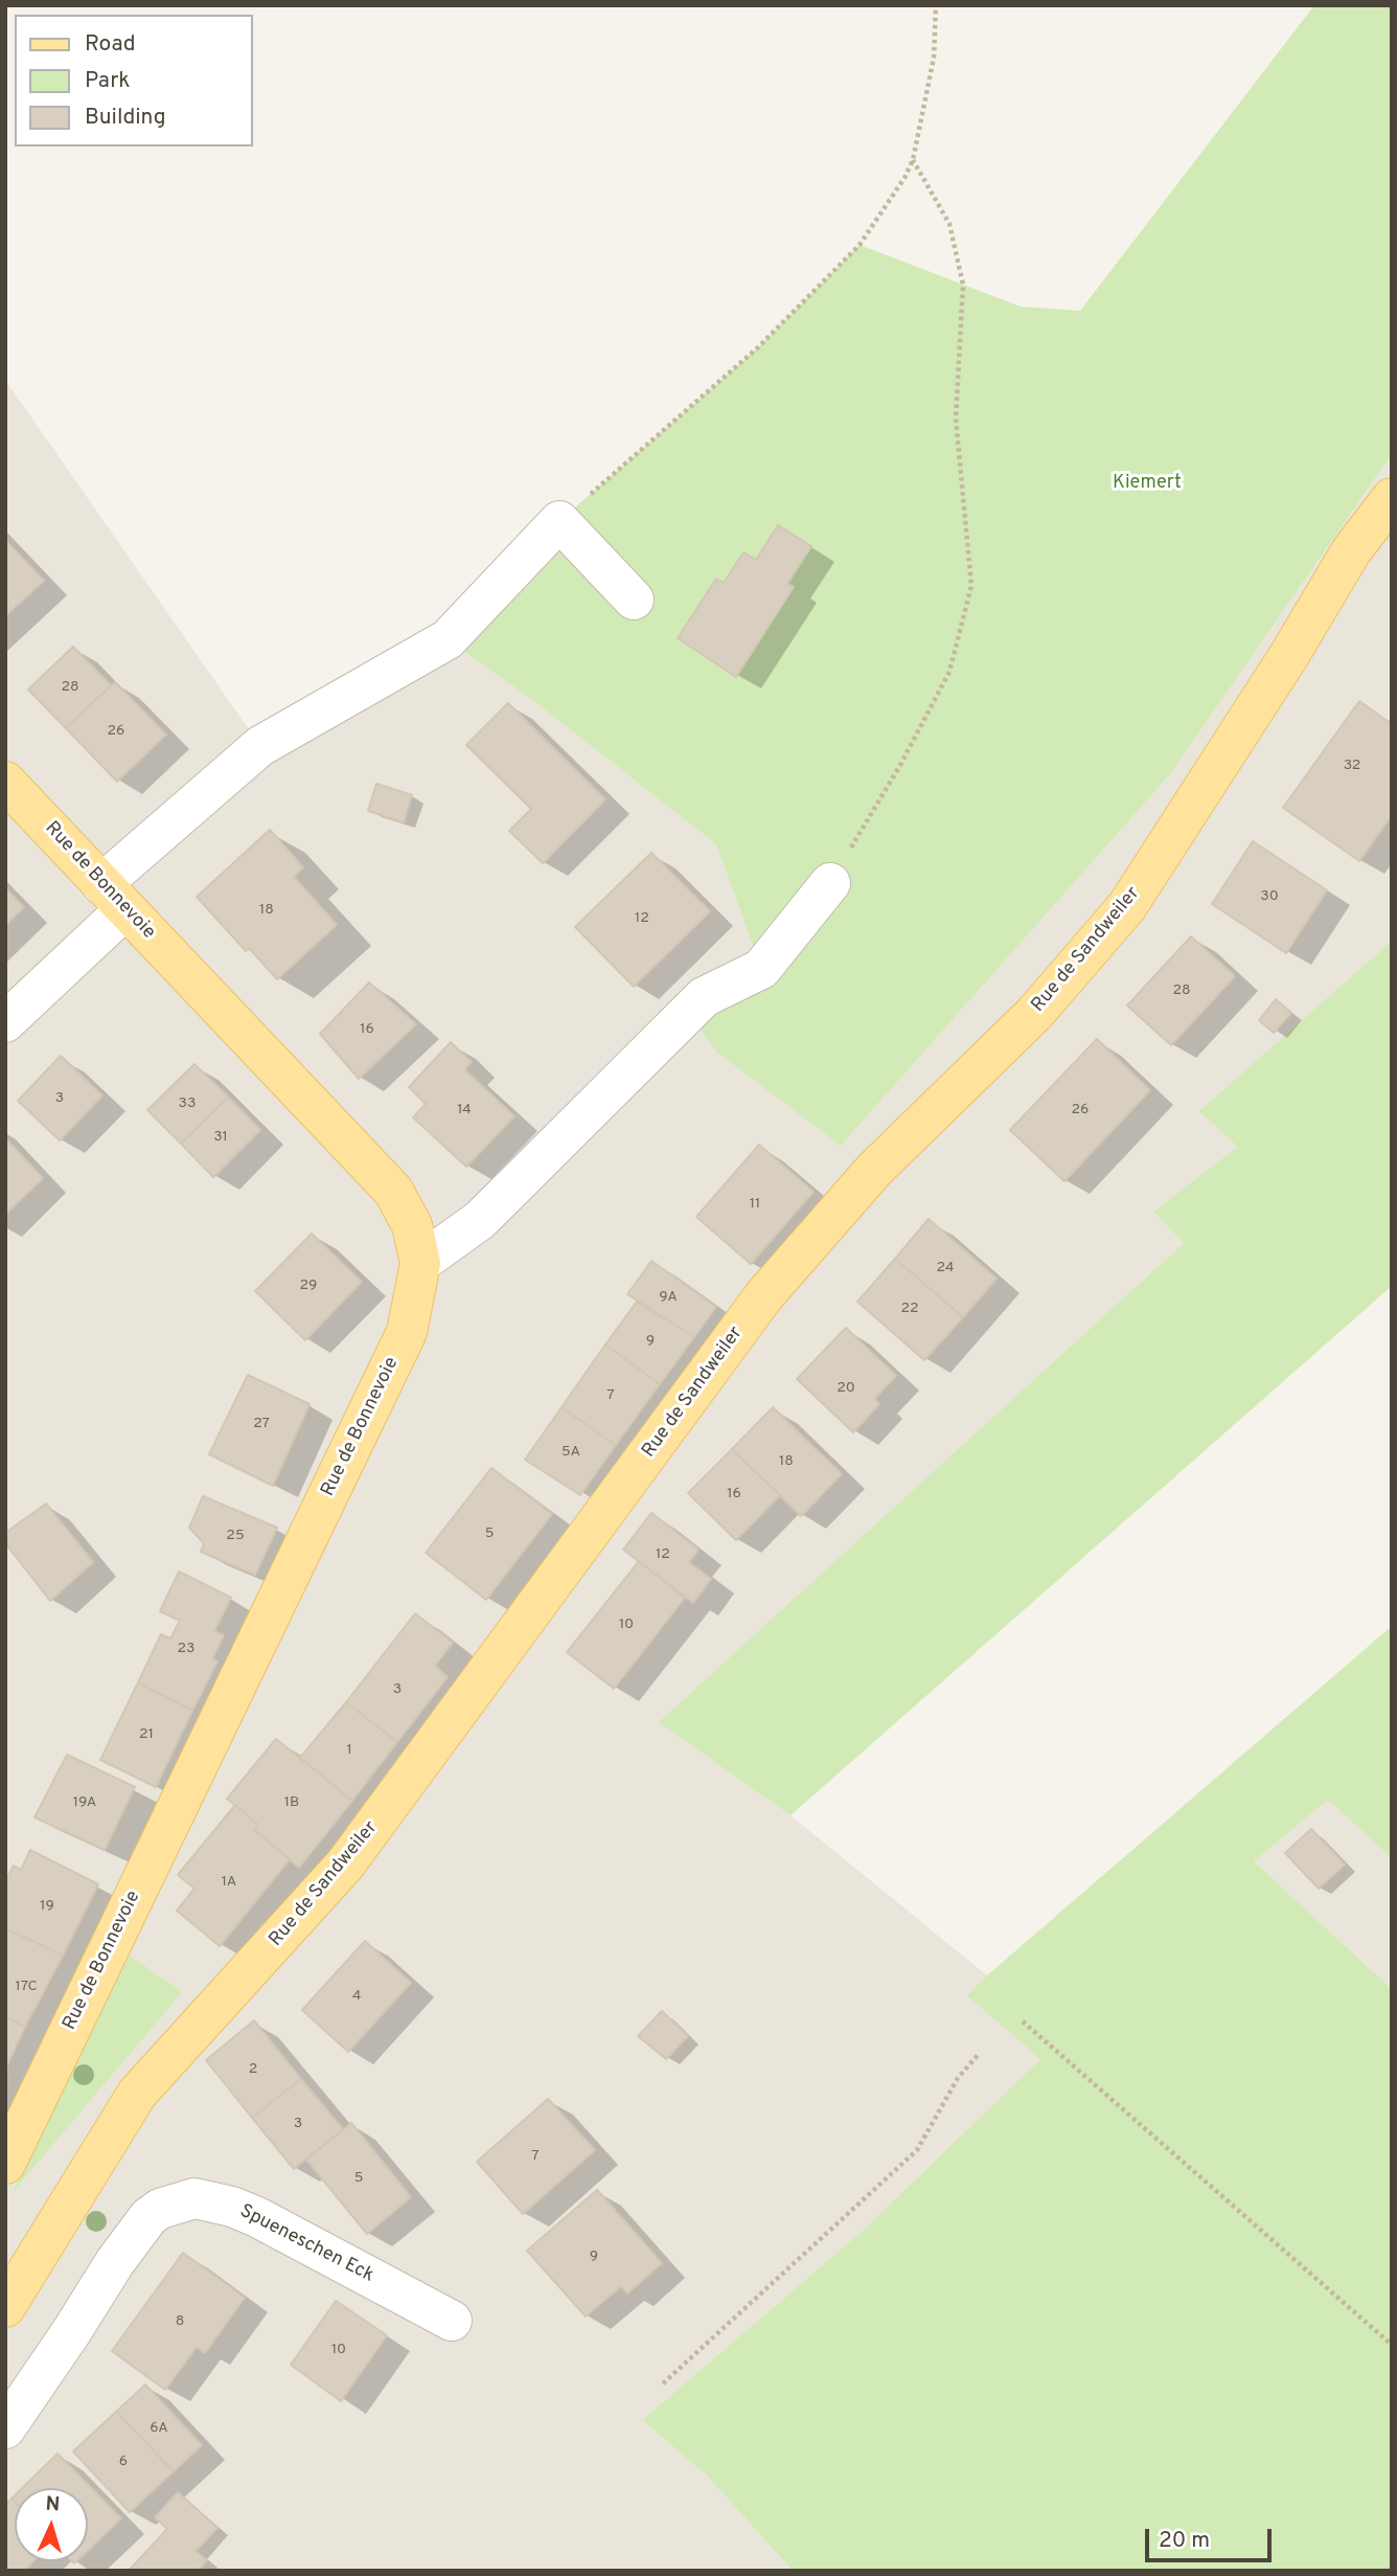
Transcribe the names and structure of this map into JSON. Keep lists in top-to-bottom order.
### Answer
{
  "streets": {
    "main road": ["Rue de Bonnevoie", "Rue de Sandweiler"],
    "street": ["Spueneschen Eck"]
  },
  "parks": ["Kiemert"],
  "house_numbers": [
    "28",
    "26",
    "32",
    "30",
    "18",
    "12",
    "28",
    "16",
    "3",
    "33",
    "14",
    "26",
    "31",
    "11",
    "24",
    "29",
    "9A",
    "22",
    "9",
    "20",
    "7",
    "27",
    "5A",
    "18",
    "16",
    "5",
    "25",
    "12",
    "10",
    "23",
    "3",
    "21",
    "1",
    "19A",
    "1B",
    "1A",
    "19",
    "17C",
    "4",
    "2",
    "3",
    "7",
    "5",
    "9",
    "8",
    "10",
    "6A",
    "6"
  ],
  "legend": ["Road", "Park", "Building"],
  "scale_bar": "20 m",
  "north": "top"
}
